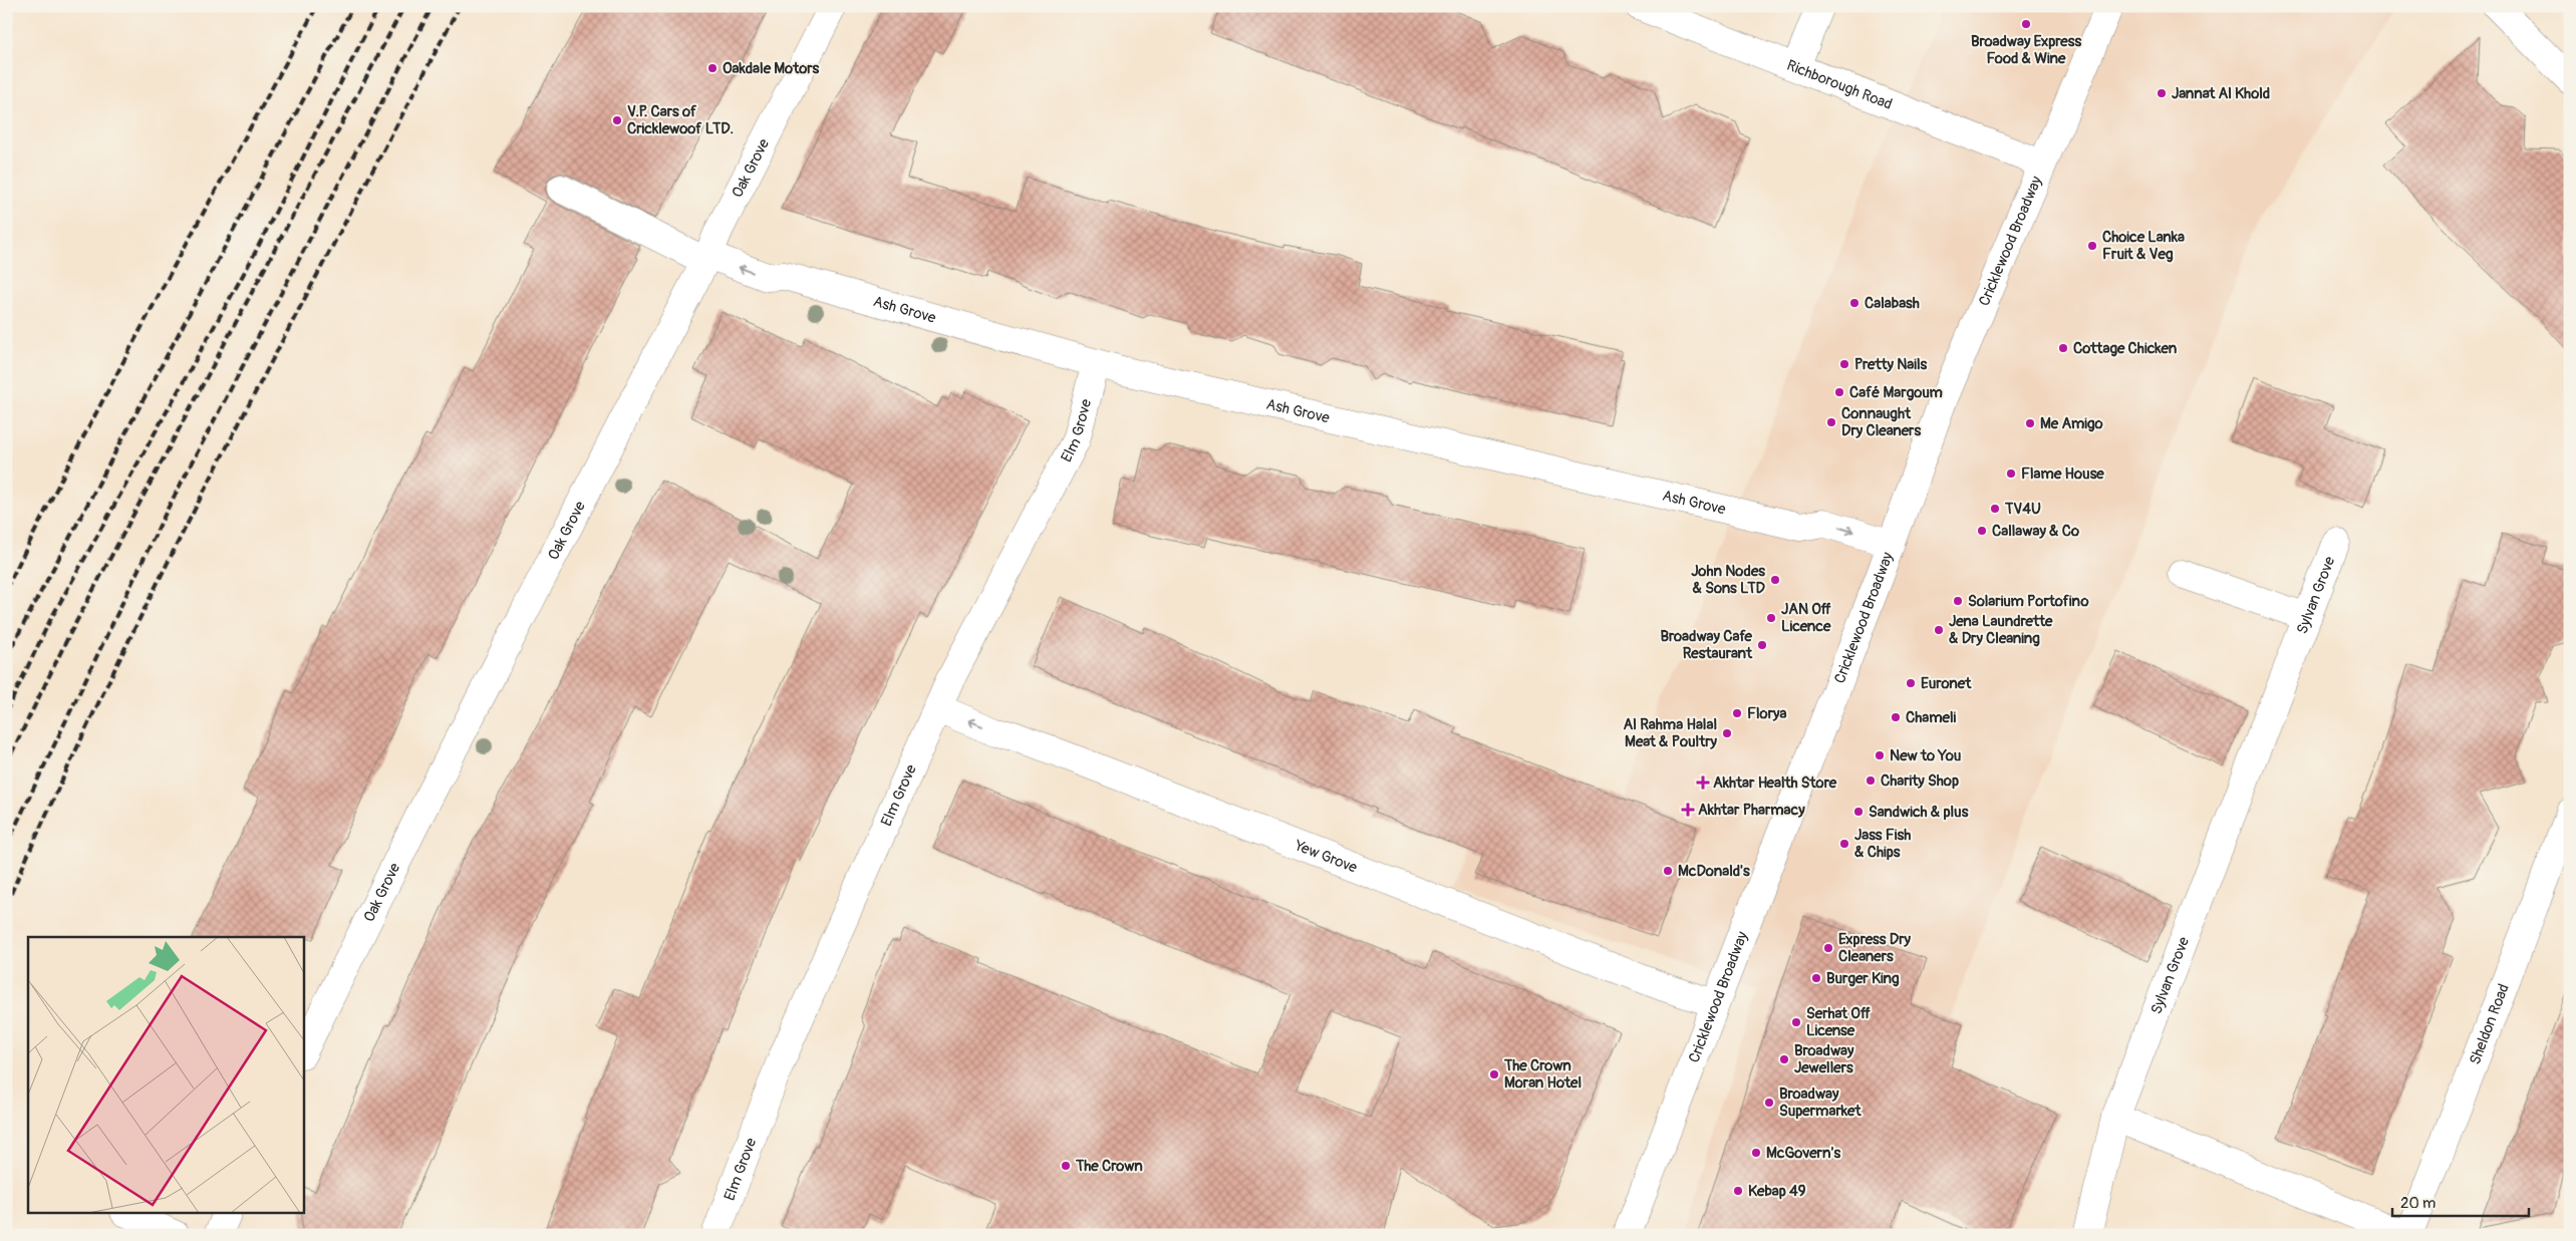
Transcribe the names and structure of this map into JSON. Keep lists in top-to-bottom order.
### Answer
{
  "streets": {
    "street": [
      "Richborough Road",
      "Oak Grove",
      "Cricklewood Broadway",
      "Ash Grove",
      "Elm Grove",
      "Sylvan Grove",
      "Yew Grove",
      "Sheldon Road"
    ]
  },
  "crossings": [
    ["Richborough Road", "Cricklewood Broadway"],
    ["Oak Grove", "Ash Grove"],
    ["Cricklewood Broadway", "Ash Grove"],
    ["Cricklewood Broadway", "Yew Grove"],
    ["Ash Grove", "Elm Grove"],
    ["Elm Grove", "Yew Grove"]
  ],
  "one_way": ["Yew Grove"],
  "places": {
    "other": [
      "Broadway Express Food & Wine",
      "Oakdale Motors",
      "Jannat Al Khold",
      "V.P. Cars of Cricklewoof LTD.",
      "Choice Lanka Fruit & Veg",
      "Calabash",
      "Cottage Chicken",
      "Pretty Nails",
      "Café Margoum",
      "Connaught Dry Cleaners",
      "Me Amigo",
      "Flame House",
      "TV4U",
      "Callaway & Co",
      "John Nodes & Sons LTD",
      "Solarium Portofino",
      "JAN Off Licence",
      "Jena Laundrette & Dry Cleaning",
      "Broadway Cafe Restaurant",
      "Euronet",
      "Florya",
      "Chameli",
      "Al Rahma Halal Meat & Poultry",
      "New to You",
      "Charity Shop",
      "Sandwich & plus",
      "Jass Fish & Chips",
      "McDonald's",
      "Express Dry Cleaners",
      "Burger King",
      "Serhat Off License",
      "Broadway Jewellers",
      "The Crown Moran Hotel",
      "Broadway Supermarket",
      "McGovern's",
      "The Crown",
      "Kebap 49"
    ],
    "health": ["Akhtar Health Store", "Akhtar Pharmacy"]
  },
  "scale_bar": "20 m"
}
